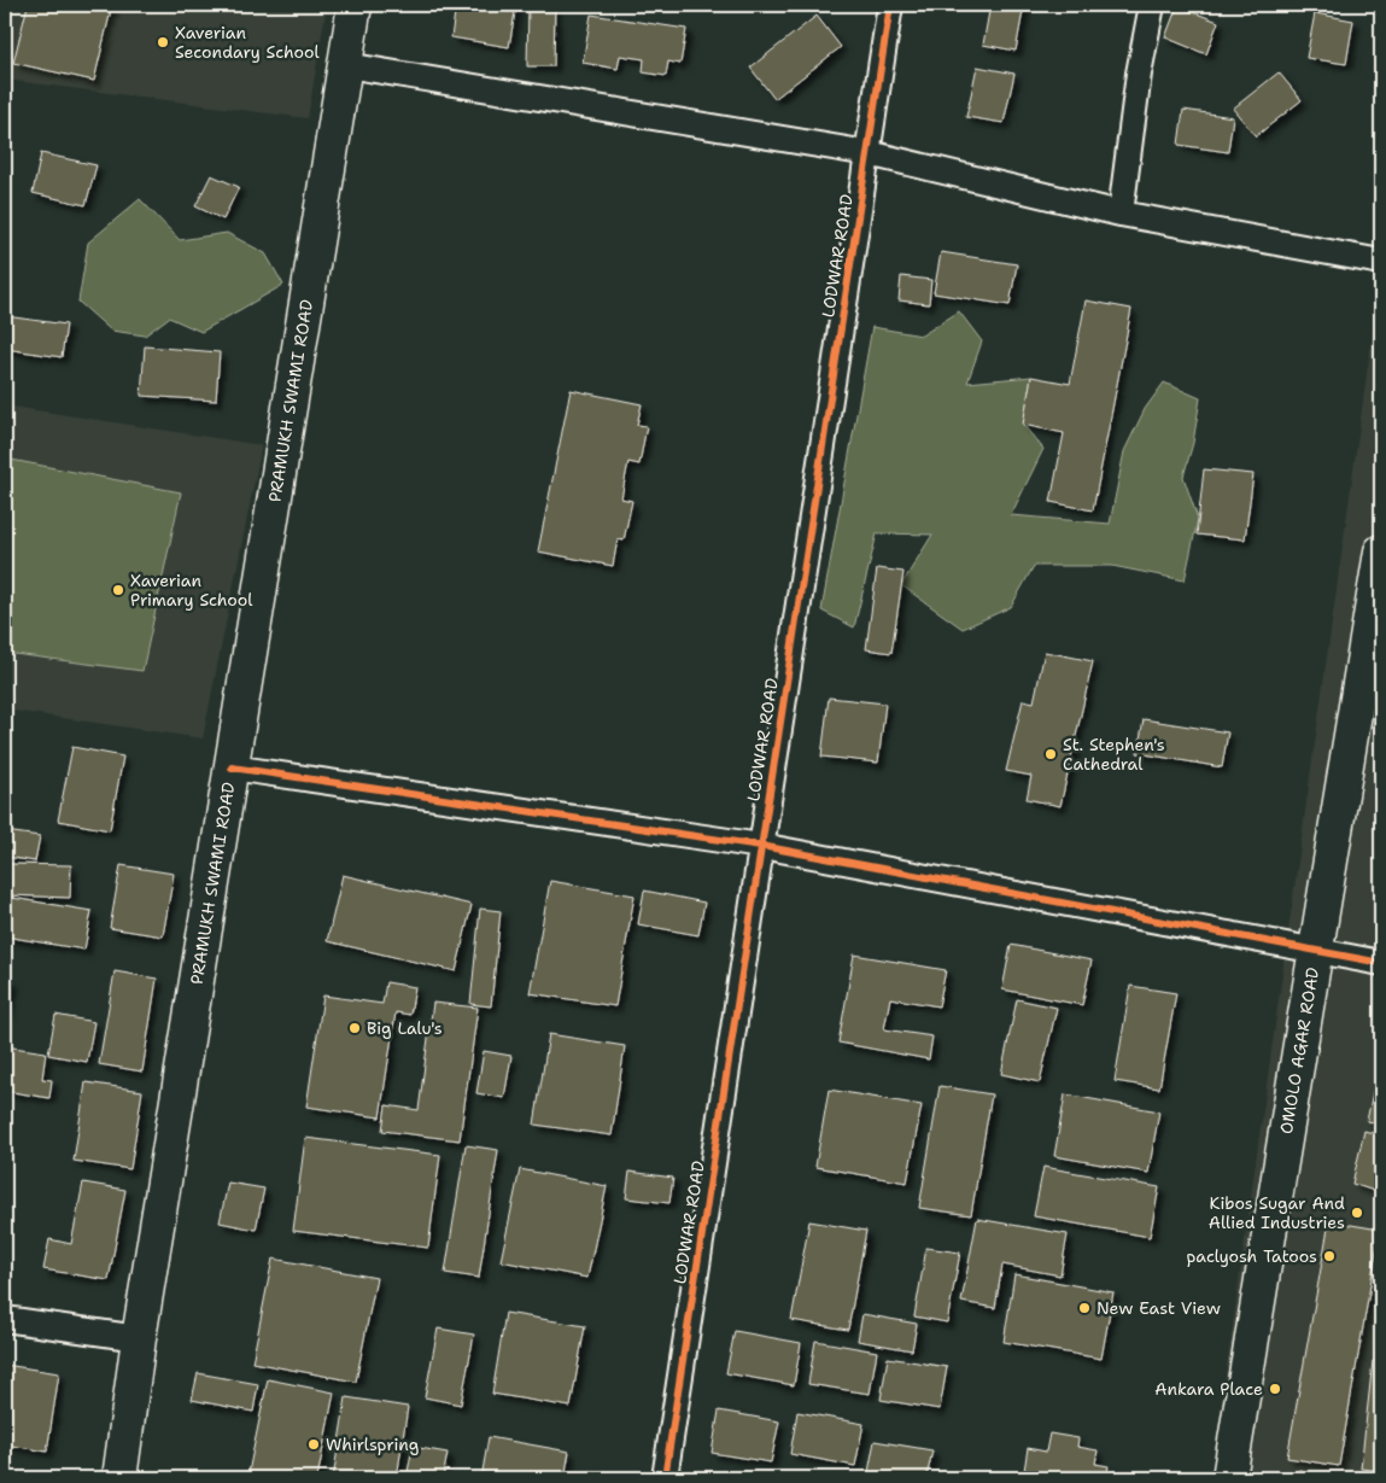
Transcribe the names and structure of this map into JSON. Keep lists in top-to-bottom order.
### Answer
{
  "streets": {
    "main road": ["PRAMUKH SWAMI ROAD", "OMOLO AGAR ROAD"],
    "street": ["LODWAR ROAD"]
  },
  "places": [
    "Xaverian Secondary School",
    "Xaverian Primary School",
    "St. Stephen's Cathedral",
    "Big Lalu's",
    "Kibos Sugar And Allied Industries",
    "paclyosh Tatoos",
    "New East View",
    "Ankara Place",
    "Whirlspring"
  ]
}
